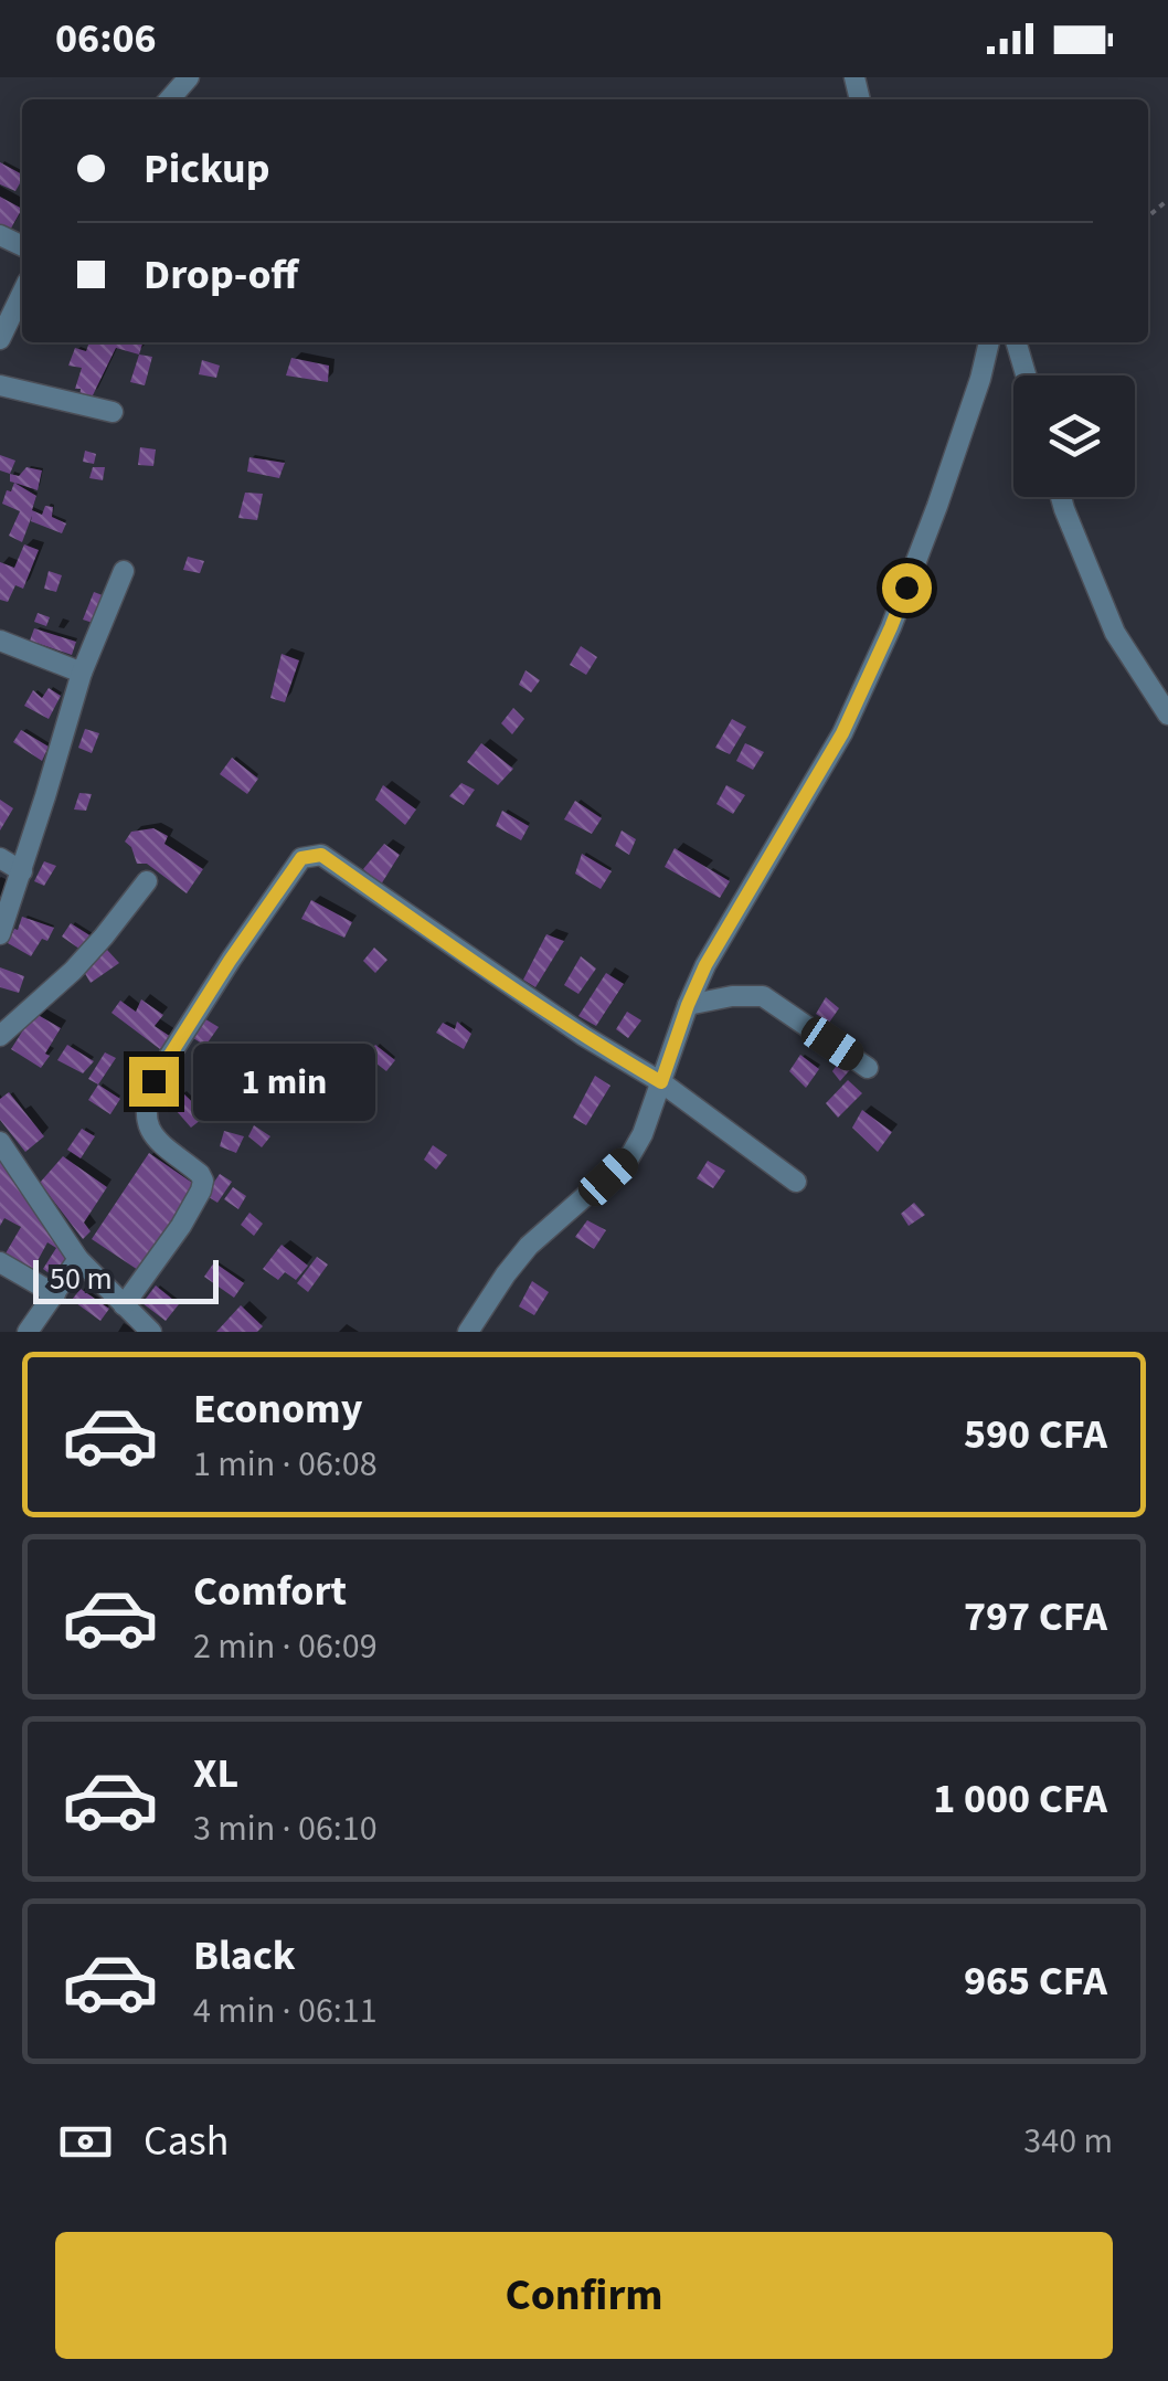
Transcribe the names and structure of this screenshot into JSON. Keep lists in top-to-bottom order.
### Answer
{
  "scale_bar": "50 m",
  "page": {
    "status": "06:06",
    "banner": ["Pickup", "Drop-off"],
    "bubble": "1 min",
    "scale": "50 m",
    "list": [
      {
        "name": "Economy",
        "note": "1 min · 06:08",
        "value": "590 CFA"
      },
      {
        "name": "Comfort",
        "note": "2 min · 06:09",
        "value": "797 CFA"
      },
      {
        "name": "XL",
        "note": "3 min · 06:10",
        "value": "1 000 CFA"
      },
      {
        "name": "Black",
        "note": "4 min · 06:11",
        "value": "965 CFA"
      }
    ],
    "pay": ["Cash", "340 m"],
    "buttons": "Confirm"
  }
}
